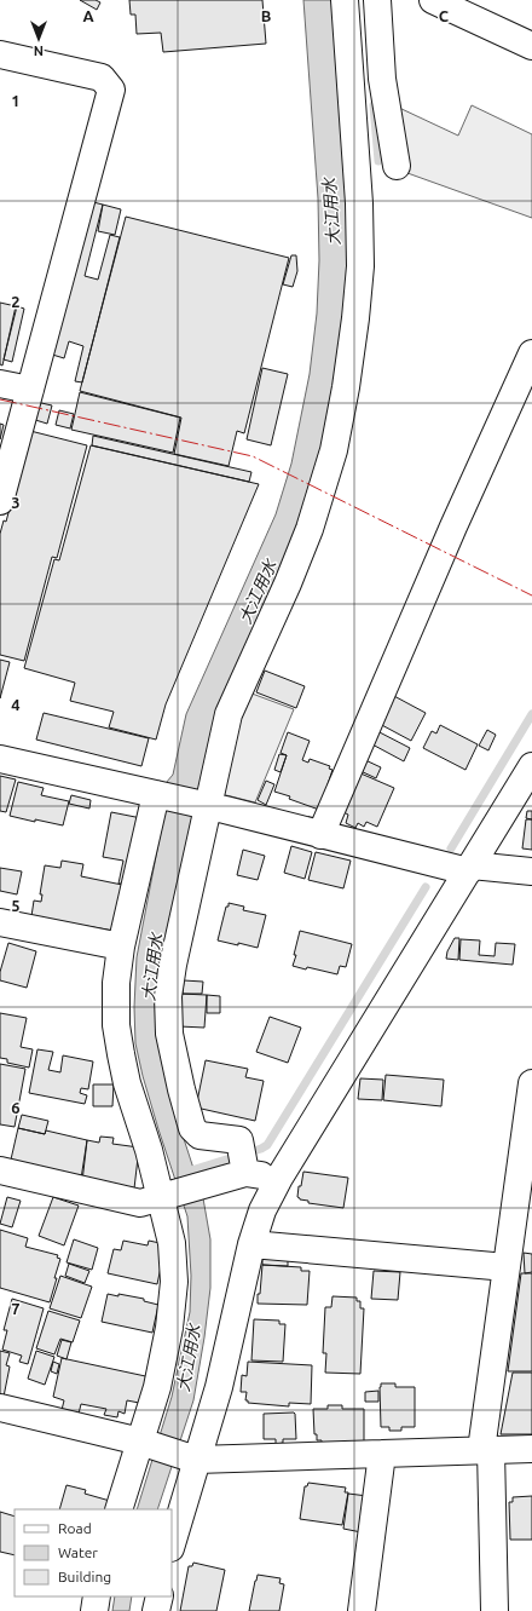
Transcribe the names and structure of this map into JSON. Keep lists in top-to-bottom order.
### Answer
{
  "water": ["大江用水"],
  "legend": ["Road", "Water", "Building"],
  "north": "bottom",
  "grid": {
    "columns": ["A", "B", "C"],
    "rows": [
      "1",
      "2",
      "3",
      "4",
      "5",
      "6",
      "7"
    ]
  }
}
